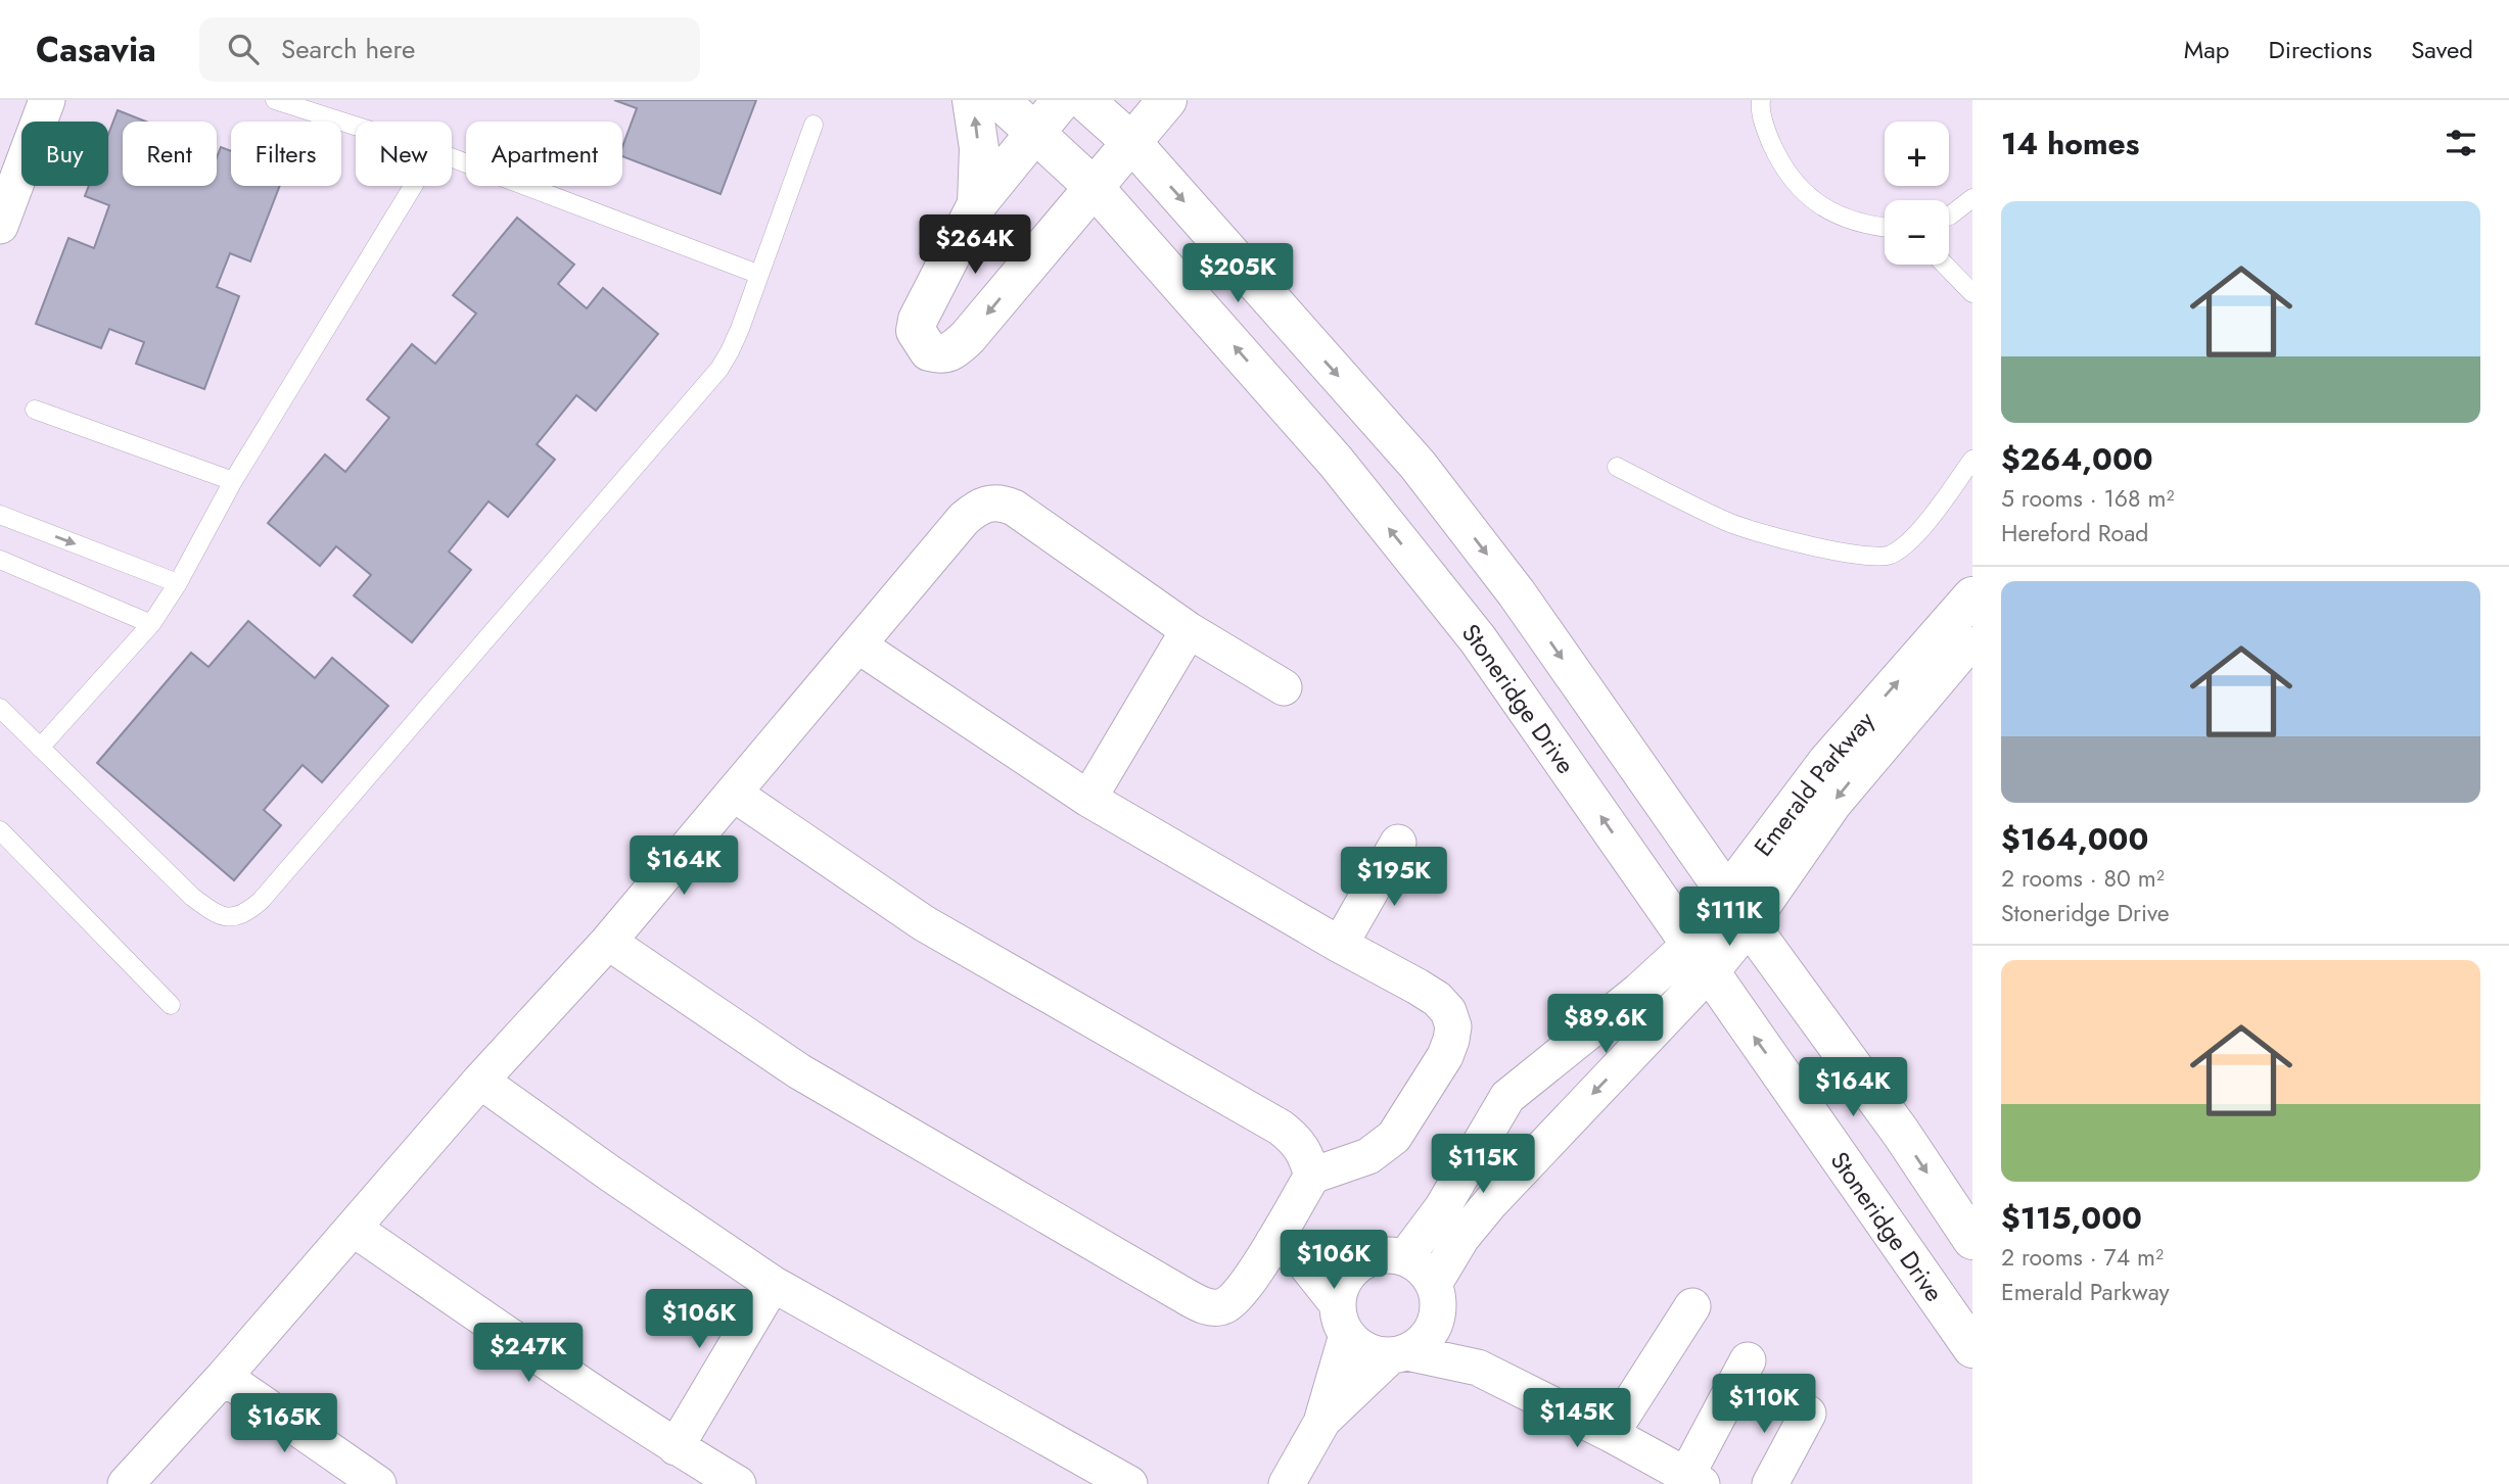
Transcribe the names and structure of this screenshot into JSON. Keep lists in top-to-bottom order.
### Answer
{
  "streets": {
    "street": ["Stoneridge Drive", "Emerald Parkway"]
  },
  "crossings": [
    ["Stoneridge Drive", "Emerald Parkway"]
  ],
  "page": {
    "header": "Casavia",
    "search": "Search here",
    "nav": ["Map", "Directions", "Saved"],
    "heading": "14 homes",
    "map_buttons": ["+", "−"],
    "chip": [
      "Buy",
      "Rent",
      "Filters",
      "New",
      "Apartment"
    ],
    "list": [
      {
        "name": "$264,000",
        "note": "5 rooms · 168 m² · Hereford Road"
      },
      {
        "name": "$164,000",
        "note": "2 rooms · 80 m² · Stoneridge Drive"
      },
      {
        "name": "$115,000",
        "note": "2 rooms · 74 m² · Emerald Parkway"
      }
    ],
    "price": [
      "$264K",
      "$205K",
      "$164K",
      "$195K",
      "$111K",
      "$89.6K",
      "$164K",
      "$115K",
      "$106K",
      "$106K",
      "$247K",
      "$110K",
      "$145K",
      "$165K"
    ]
  }
}
